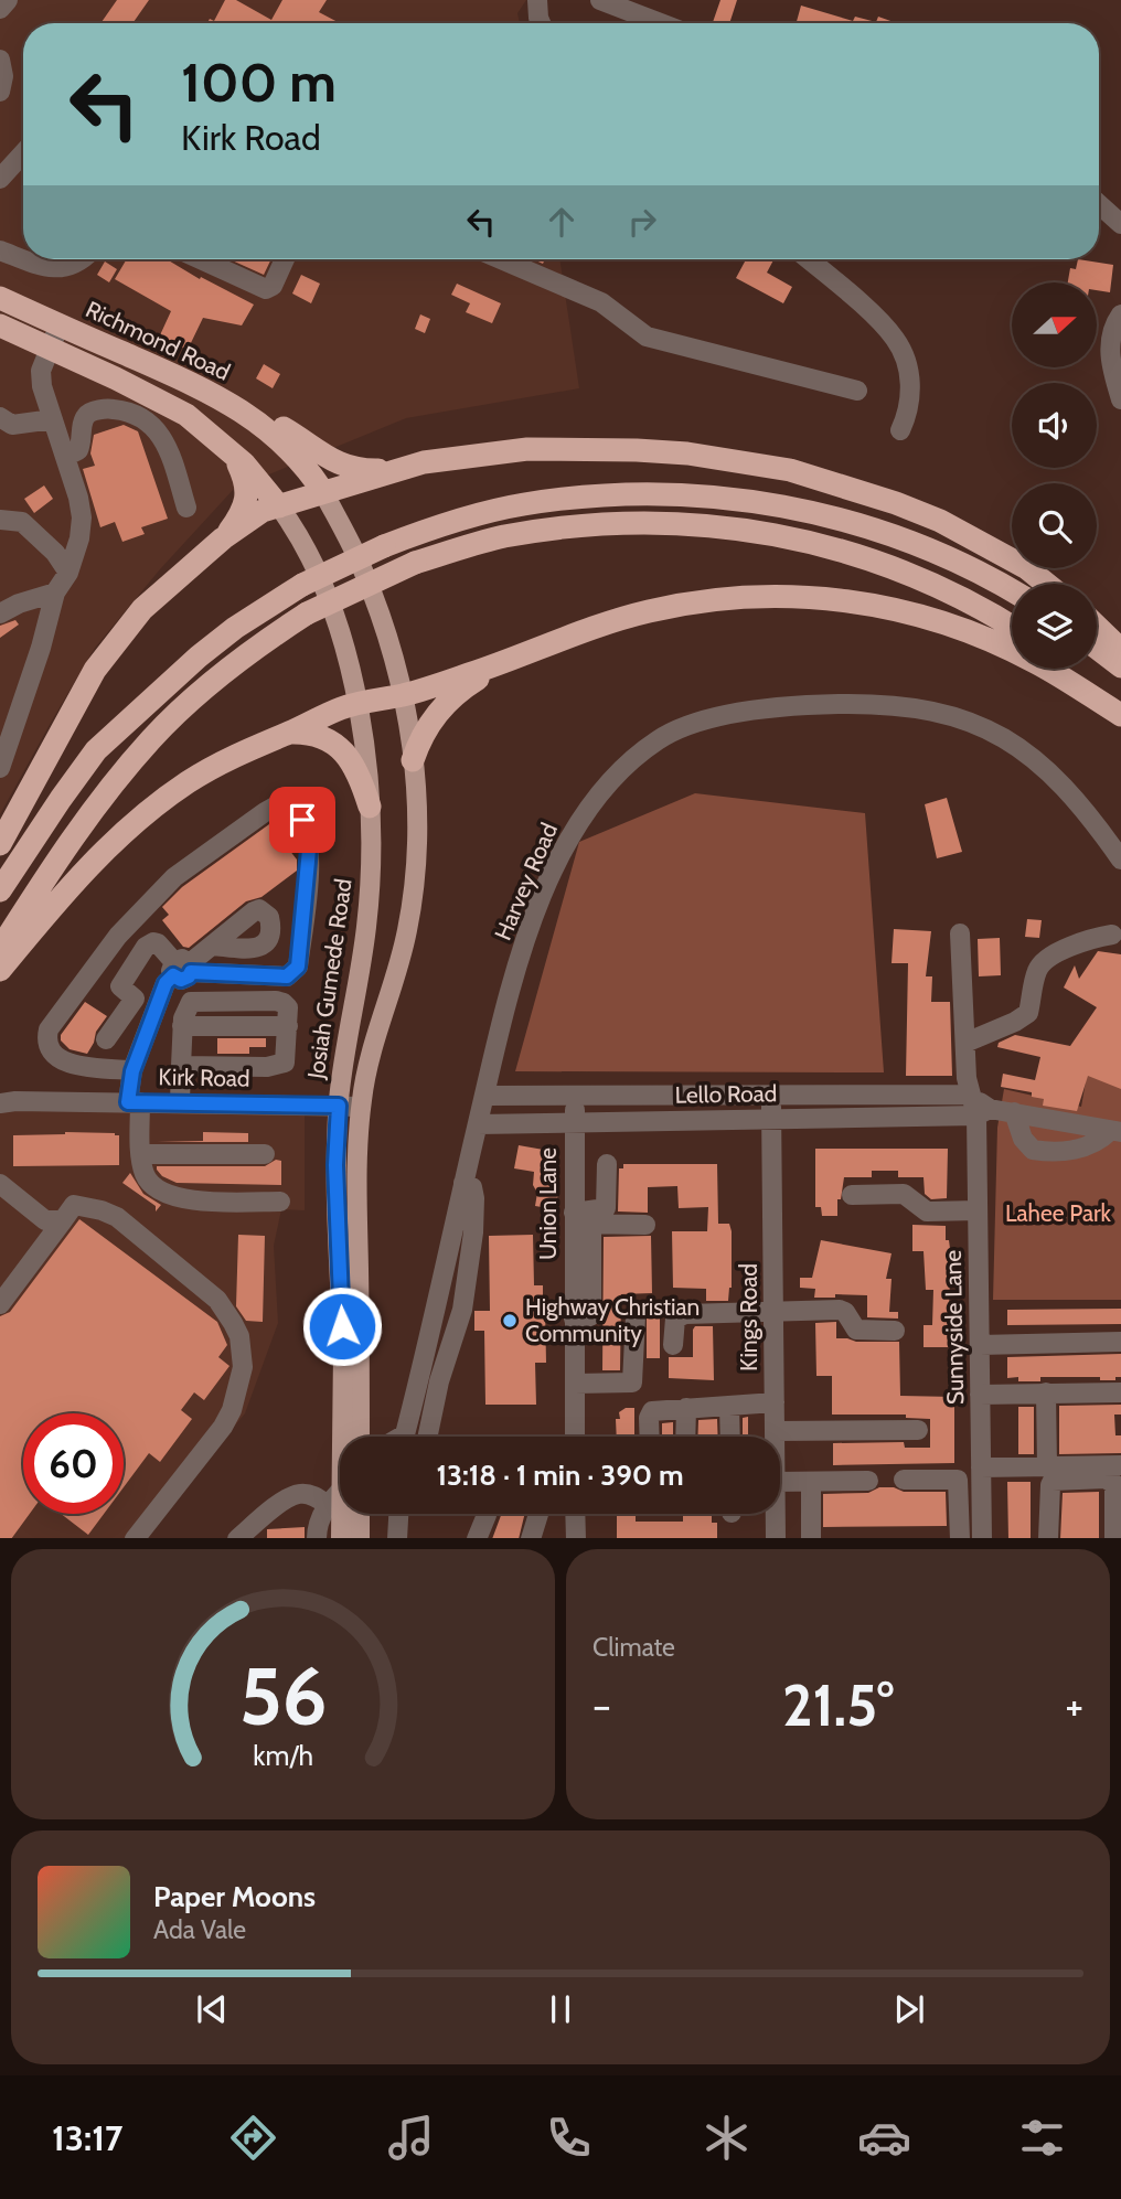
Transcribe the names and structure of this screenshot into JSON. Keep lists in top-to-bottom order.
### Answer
{
  "streets": {
    "highway": ["Richmond Road"],
    "main road": ["Josiah Gumede Road"],
    "street": [
      "Harvey Road",
      "Kirk Road",
      "Lello Road",
      "Union Lane",
      "Kings Road",
      "Sunnyside Lane"
    ]
  },
  "crossings": [
    ["Richmond Road", "Josiah Gumede Road"],
    ["Harvey Road", "Lello Road"],
    ["Josiah Gumede Road", "Kirk Road"],
    ["Lello Road", "Union Lane"],
    ["Lello Road", "Kings Road"],
    ["Lello Road", "Sunnyside Lane"]
  ],
  "parks": ["Lahee Park"],
  "places": ["Highway Christian Community"],
  "north": "right",
  "page": {
    "turn": ["100 m", "Kirk Road"],
    "limit": "60",
    "trip": "13:18 · 1 min · 390 m",
    "tile": "Climate",
    "heat": ["−", "21.5°", "+"],
    "song": ["Paper Moons", "Ada Vale"],
    "tabs": "13:17",
    "gauge": ["56", "km/h"]
  }
}
